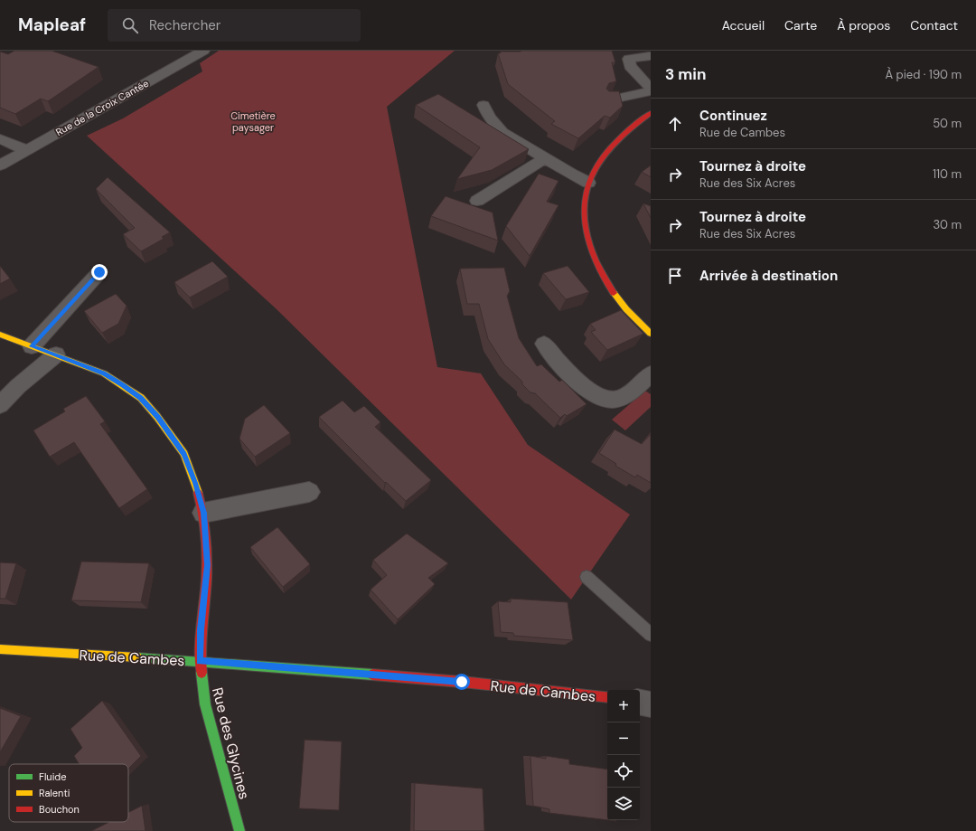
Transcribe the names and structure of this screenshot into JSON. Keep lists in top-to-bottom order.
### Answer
{
  "streets": {
    "street": ["Rue de la Croix Cantée", "Rue de Cambes", "Rue des Glycines"]
  },
  "crossings": [
    ["Rue de Cambes", "Rue des Glycines"]
  ],
  "parks": ["Cimetière paysager"],
  "legend": ["Fluide", "Ralenti", "Bouchon"],
  "page": {
    "header": "Mapleaf",
    "search": "Rechercher",
    "nav": [
      "Accueil",
      "Carte",
      "À propos",
      "Contact"
    ],
    "heading": ["3 min", "À pied · 190 m"],
    "list": [
      ["Continuez", "Rue de Cambes", "50 m"],
      ["Tournez à droite", "Rue des Six Acres", "110 m"],
      ["Tournez à droite", "Rue des Six Acres", "30 m"],
      "Arrivée à destination"
    ],
    "map_buttons": ["+", "−"]
  }
}
